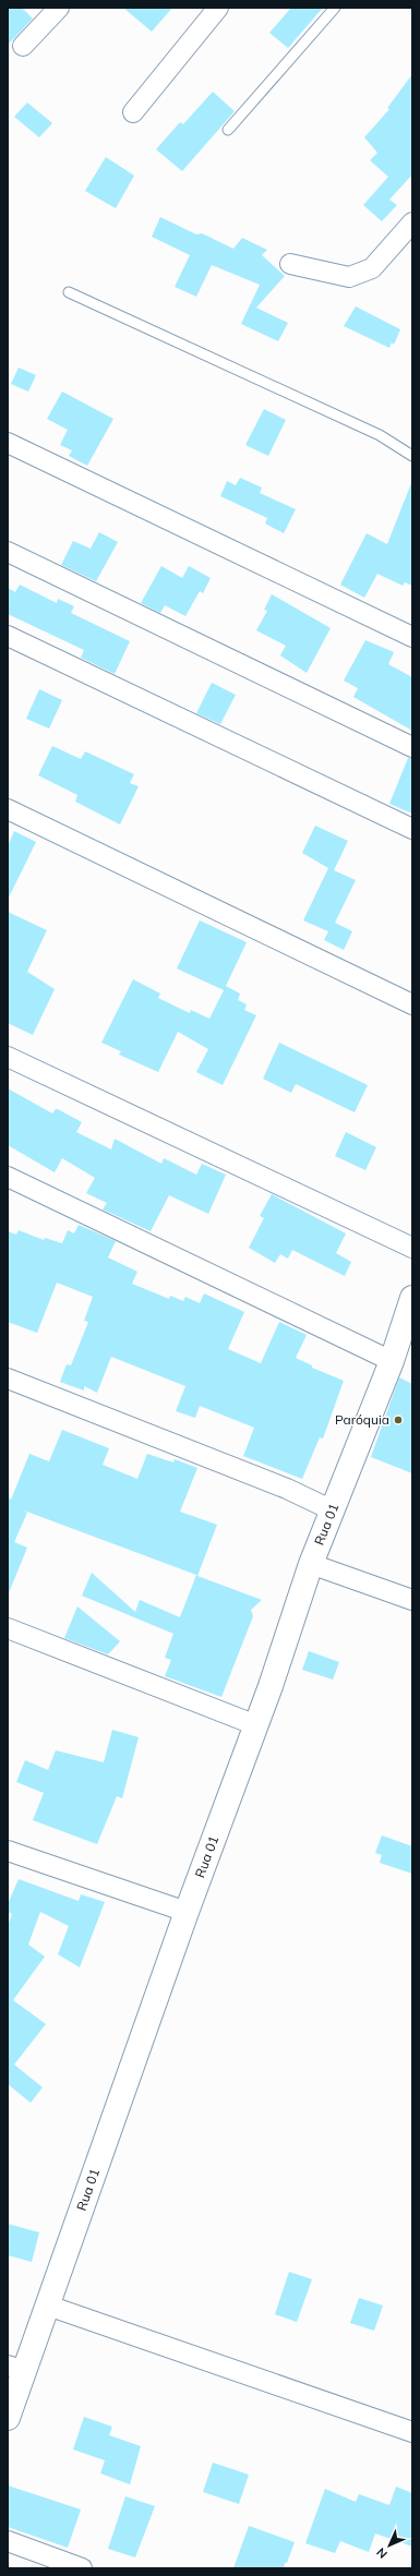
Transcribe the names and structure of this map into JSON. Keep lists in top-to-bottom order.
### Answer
{
  "streets": {
    "street": ["Rua 01"]
  },
  "places": ["Paróquia"],
  "north": "bottom left"
}
